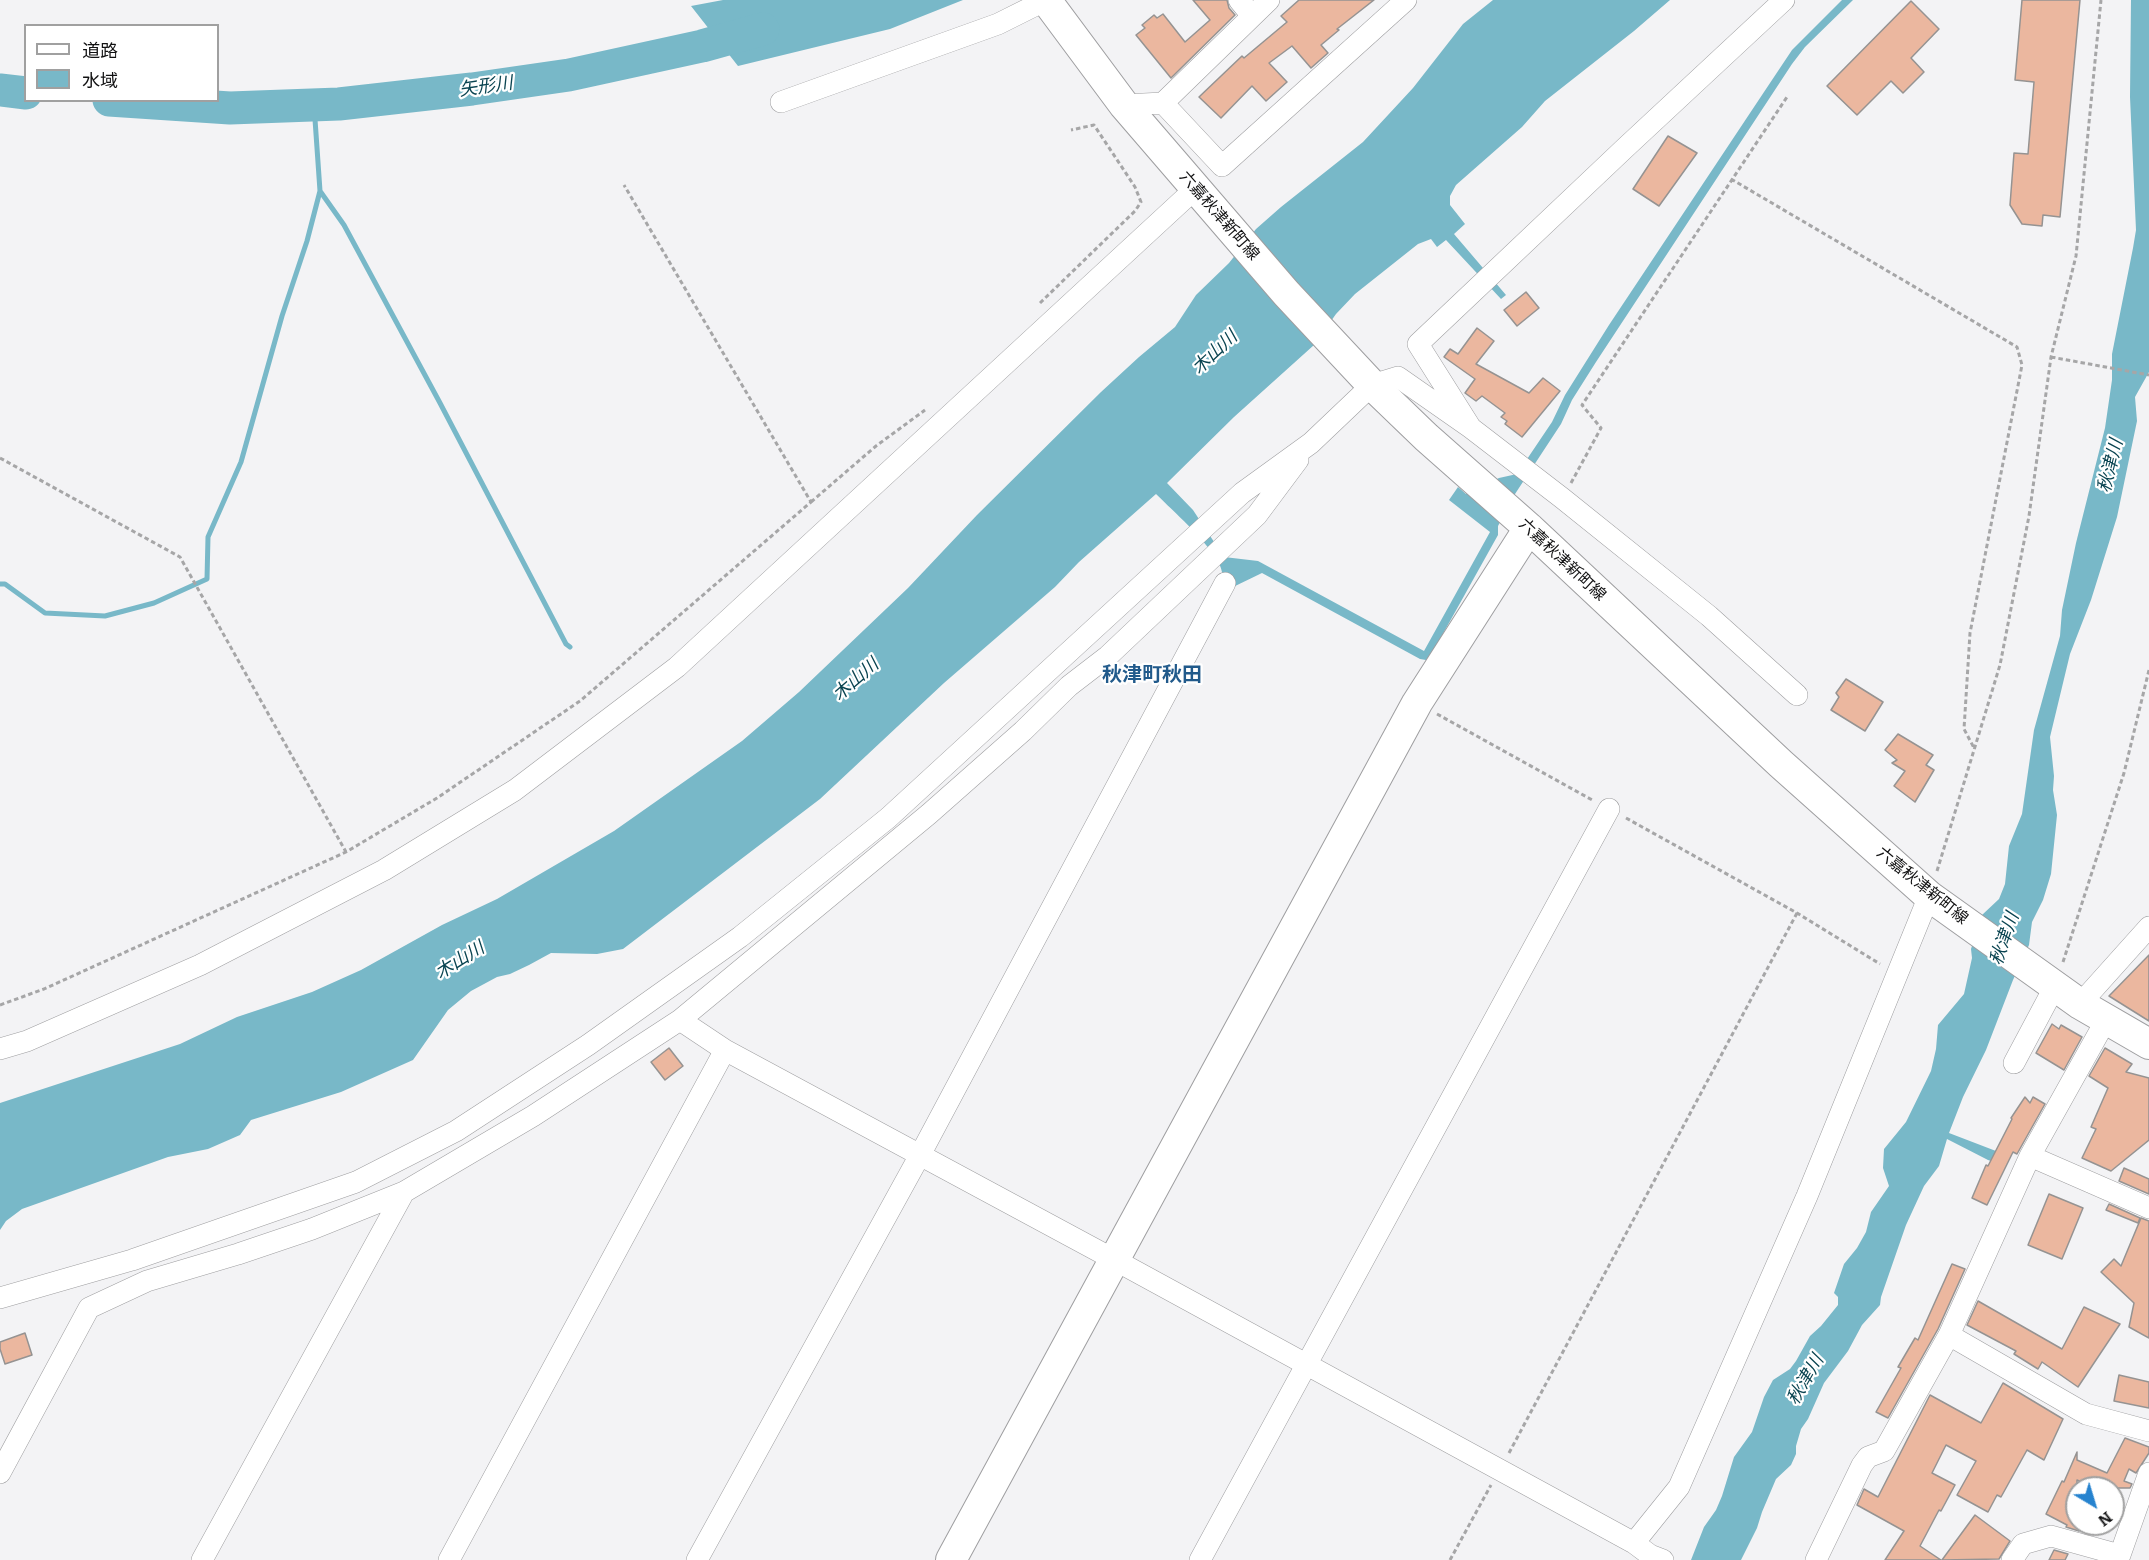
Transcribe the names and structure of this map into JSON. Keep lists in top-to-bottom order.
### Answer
{
  "streets": {
    "main road": ["六嘉秋津新町線"]
  },
  "districts": ["秋津町秋田"],
  "water": ["矢形川", "木山川", "秋津川"],
  "legend": ["道路", "水域"],
  "north": "bottom right"
}
